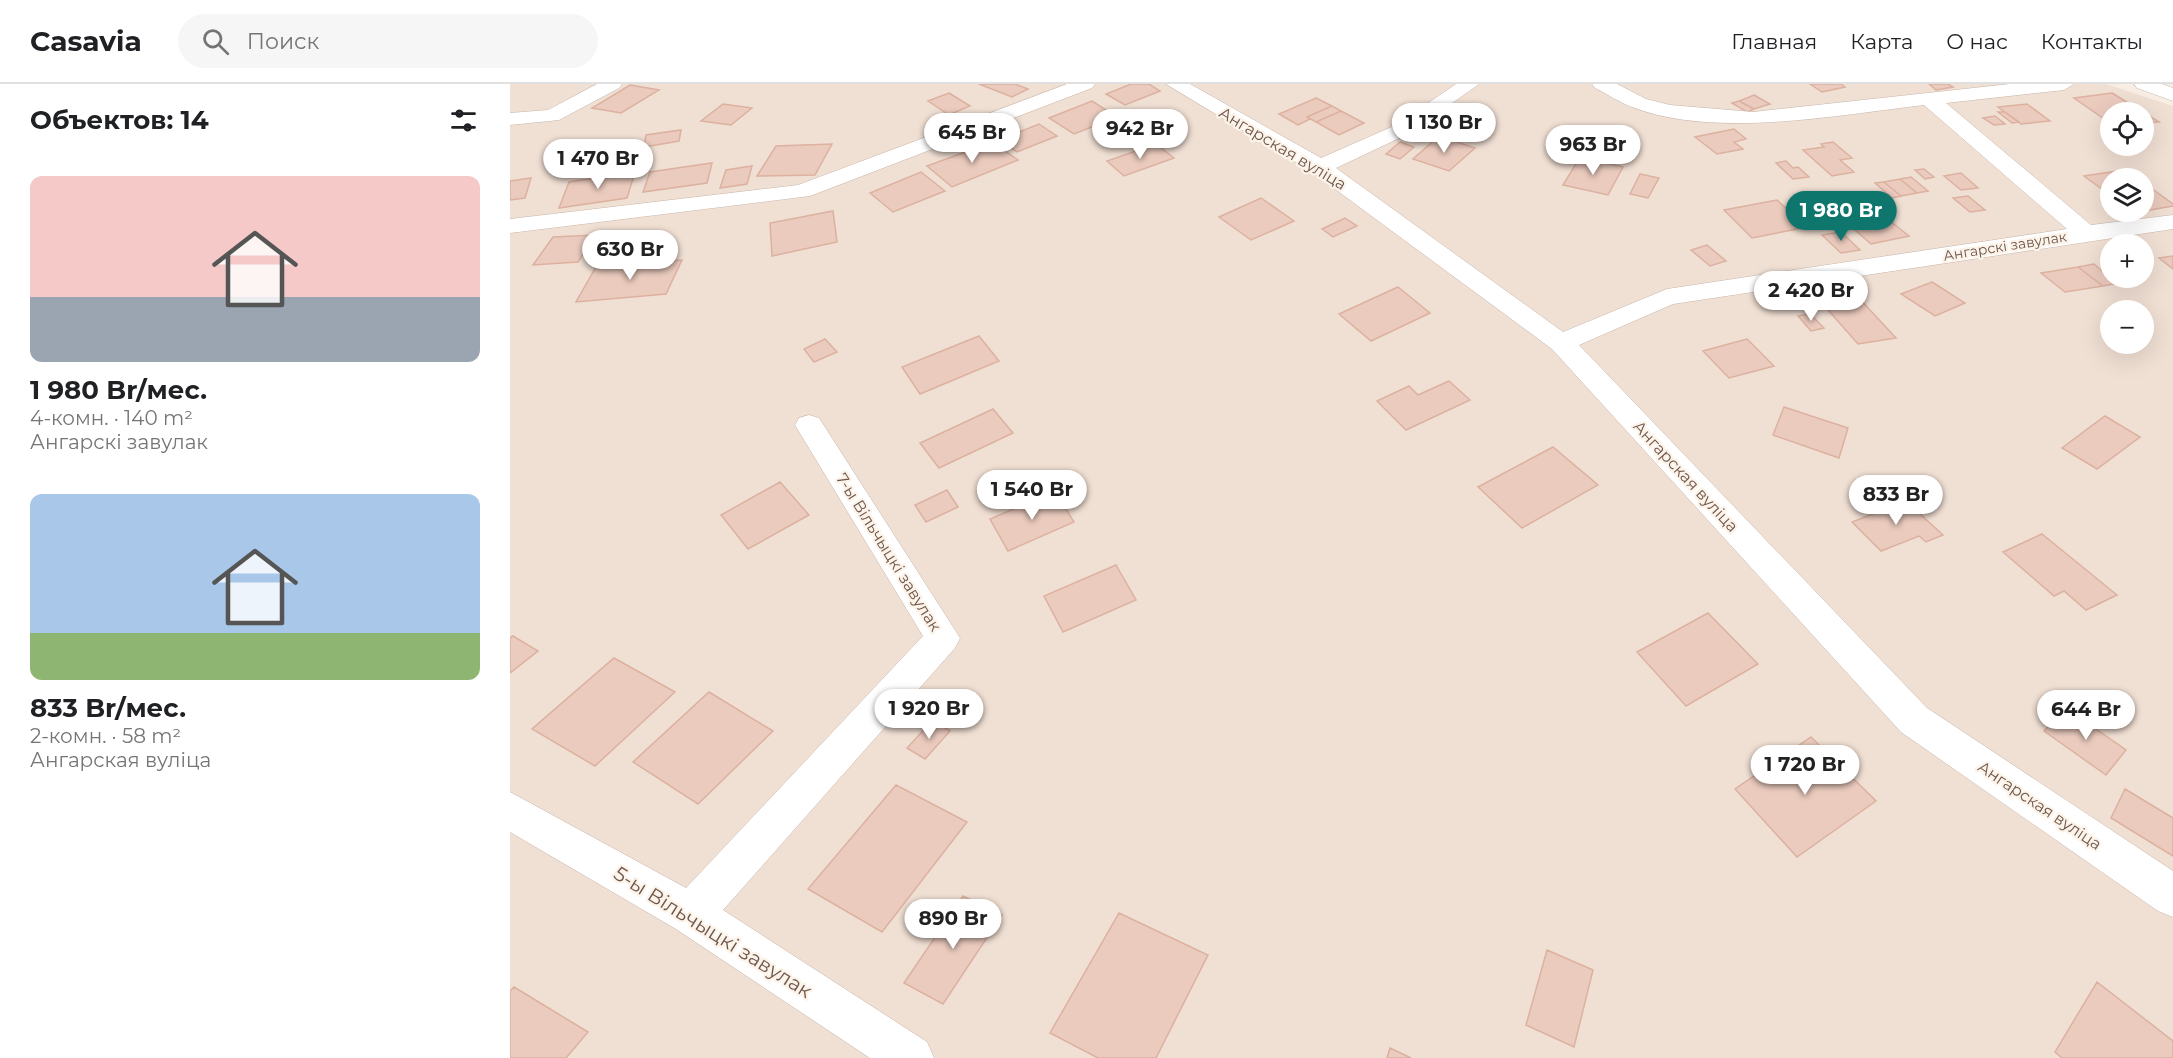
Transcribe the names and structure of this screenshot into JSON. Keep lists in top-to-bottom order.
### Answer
{
  "streets": {
    "street": [
      "Ангарская вуліца",
      "Ангарскі завулак",
      "7-ы Вільчыцкі завулак",
      "5-ы Вільчыцкі завулак"
    ]
  },
  "crossings": [
    ["Ангарская вуліца", "Ангарскі завулак"],
    ["7-ы Вільчыцкі завулак", "5-ы Вільчыцкі завулак"]
  ],
  "page": {
    "header": "Casavia",
    "search": "Поиск",
    "nav": [
      "Главная",
      "Карта",
      "О нас",
      "Контакты"
    ],
    "heading": "Объектов: 14",
    "map_buttons": ["+", "−"],
    "price": [
      "1 130 Br",
      "942 Br",
      "645 Br",
      "963 Br",
      "1 470 Br",
      "1 980 Br",
      "630 Br",
      "2 420 Br",
      "1 540 Br",
      "833 Br",
      "1 920 Br",
      "644 Br",
      "1 720 Br",
      "890 Br"
    ],
    "list": [
      {
        "name": "1 980 Br/мес.",
        "note": "4-комн. · 140 m² · Ангарскі завулак"
      },
      {
        "name": "833 Br/мес.",
        "note": "2-комн. · 58 m² · Ангарская вуліца"
      }
    ]
  }
}
